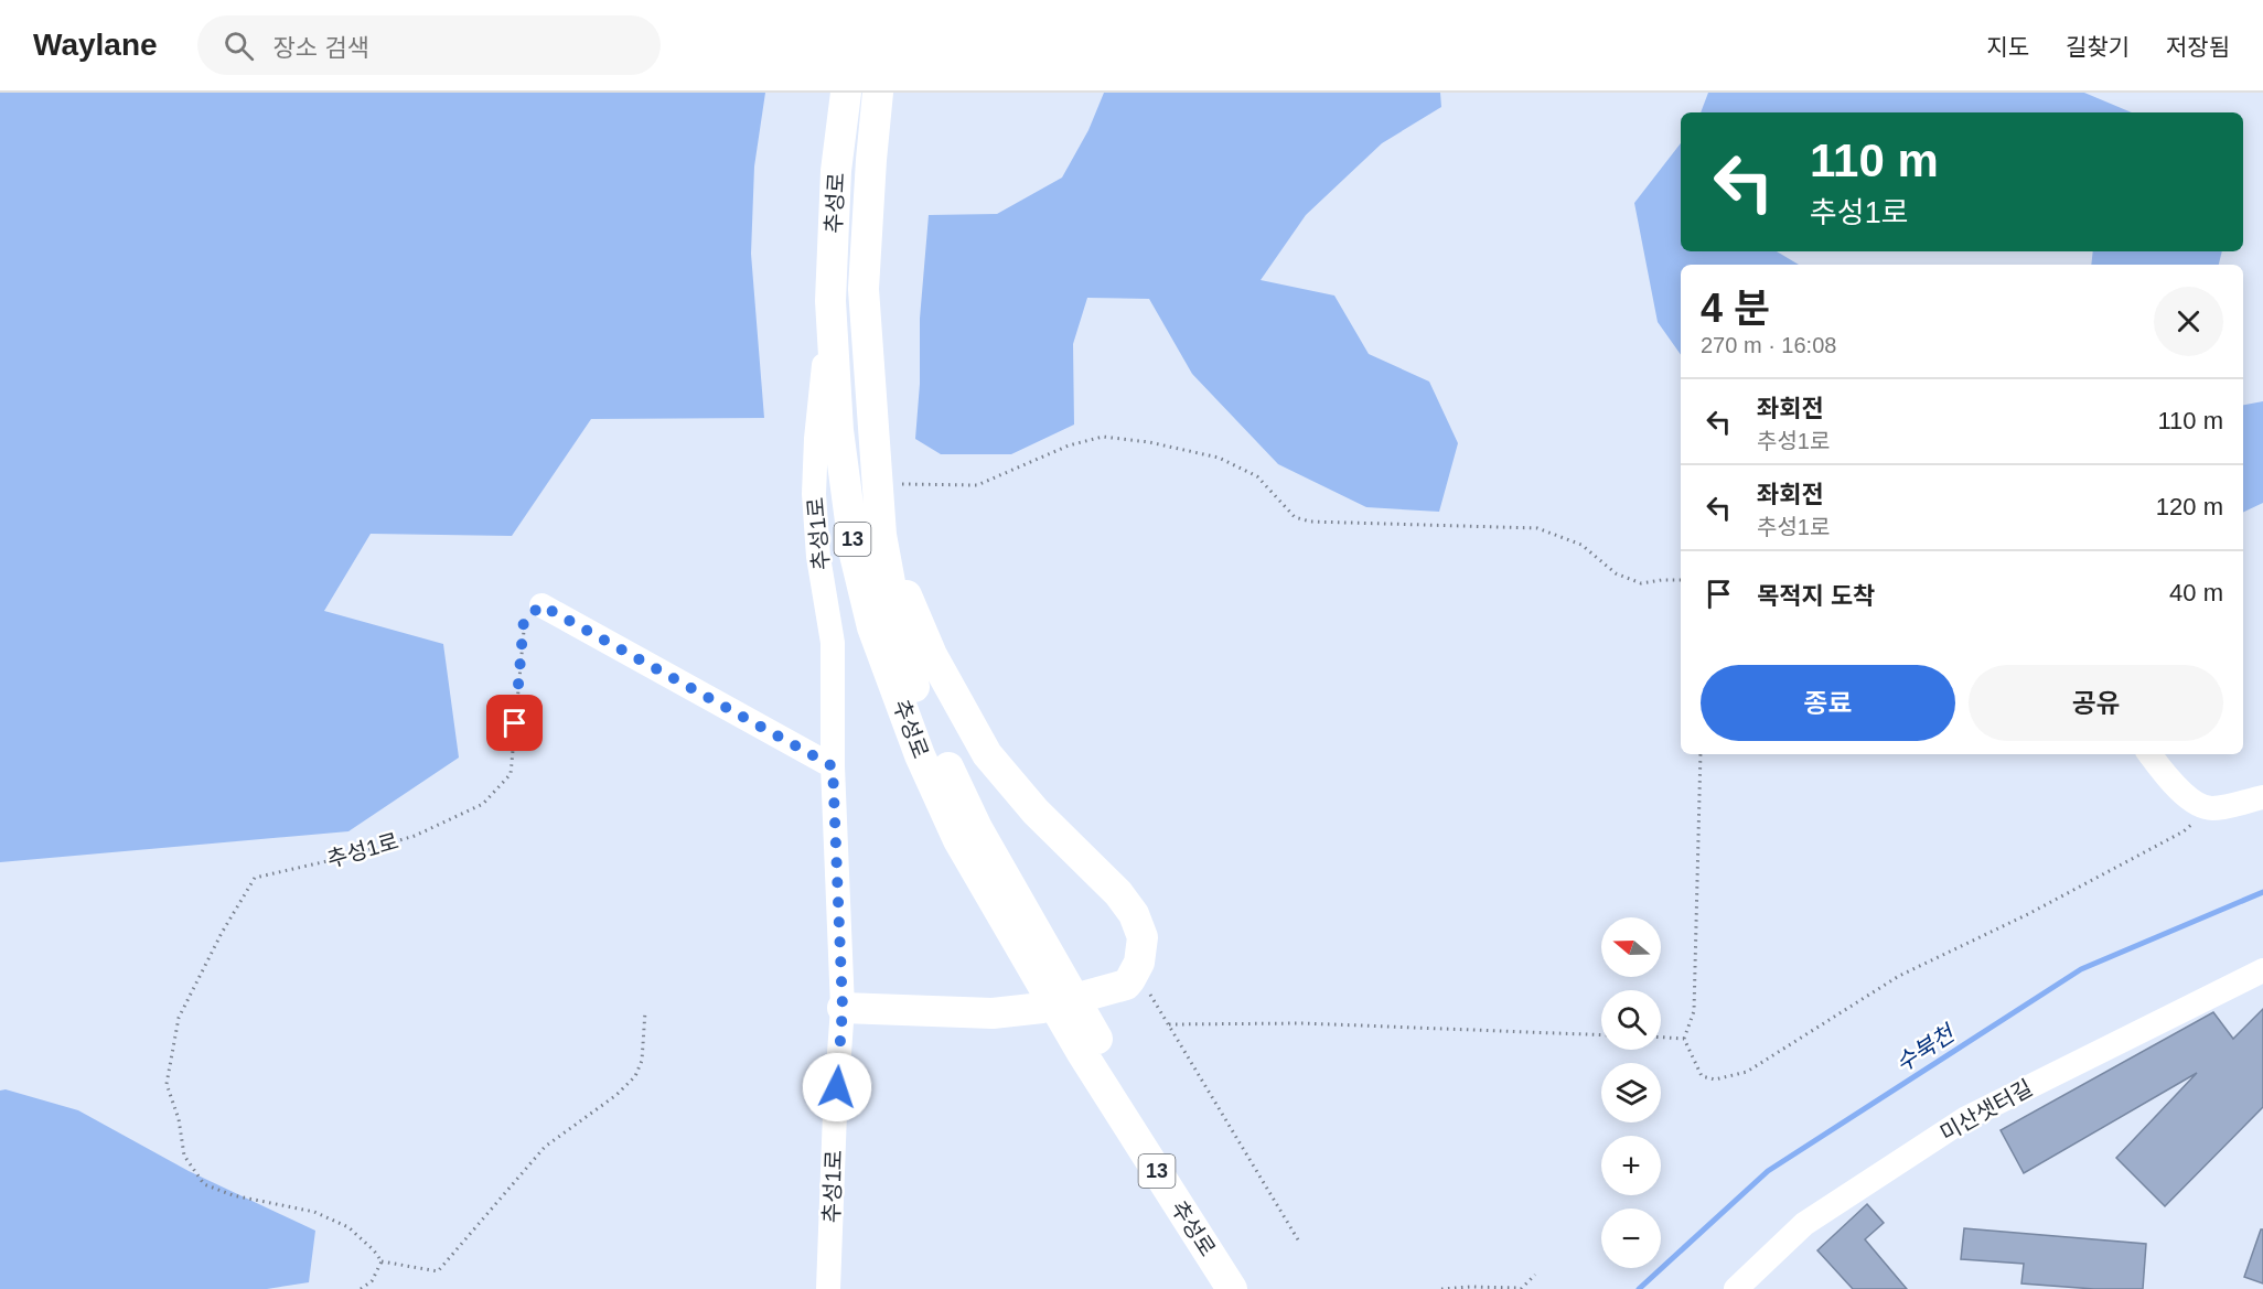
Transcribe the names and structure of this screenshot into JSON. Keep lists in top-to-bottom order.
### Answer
{
  "streets": {
    "main road": ["추성로", "13"],
    "street": ["추성1로", "미산샛터길"]
  },
  "crossings": [
    ["추성로", "추성1로"]
  ],
  "water": ["수북천"],
  "north": "left",
  "page": {
    "header": "Waylane",
    "search": "장소 검색",
    "nav": ["지도", "길찾기", "저장됨"],
    "turn": ["110 m", "추성1로"],
    "heading": ["4 분", "270 m · 16:08"],
    "list": [
      {
        "name": "좌회전",
        "note": "추성1로",
        "value": "110 m"
      },
      {
        "name": "좌회전",
        "note": "추성1로",
        "value": "120 m"
      },
      {
        "name": "목적지 도착",
        "value": "40 m"
      }
    ],
    "buttons": ["종료", "공유"],
    "map_buttons": ["+", "−"]
  }
}
